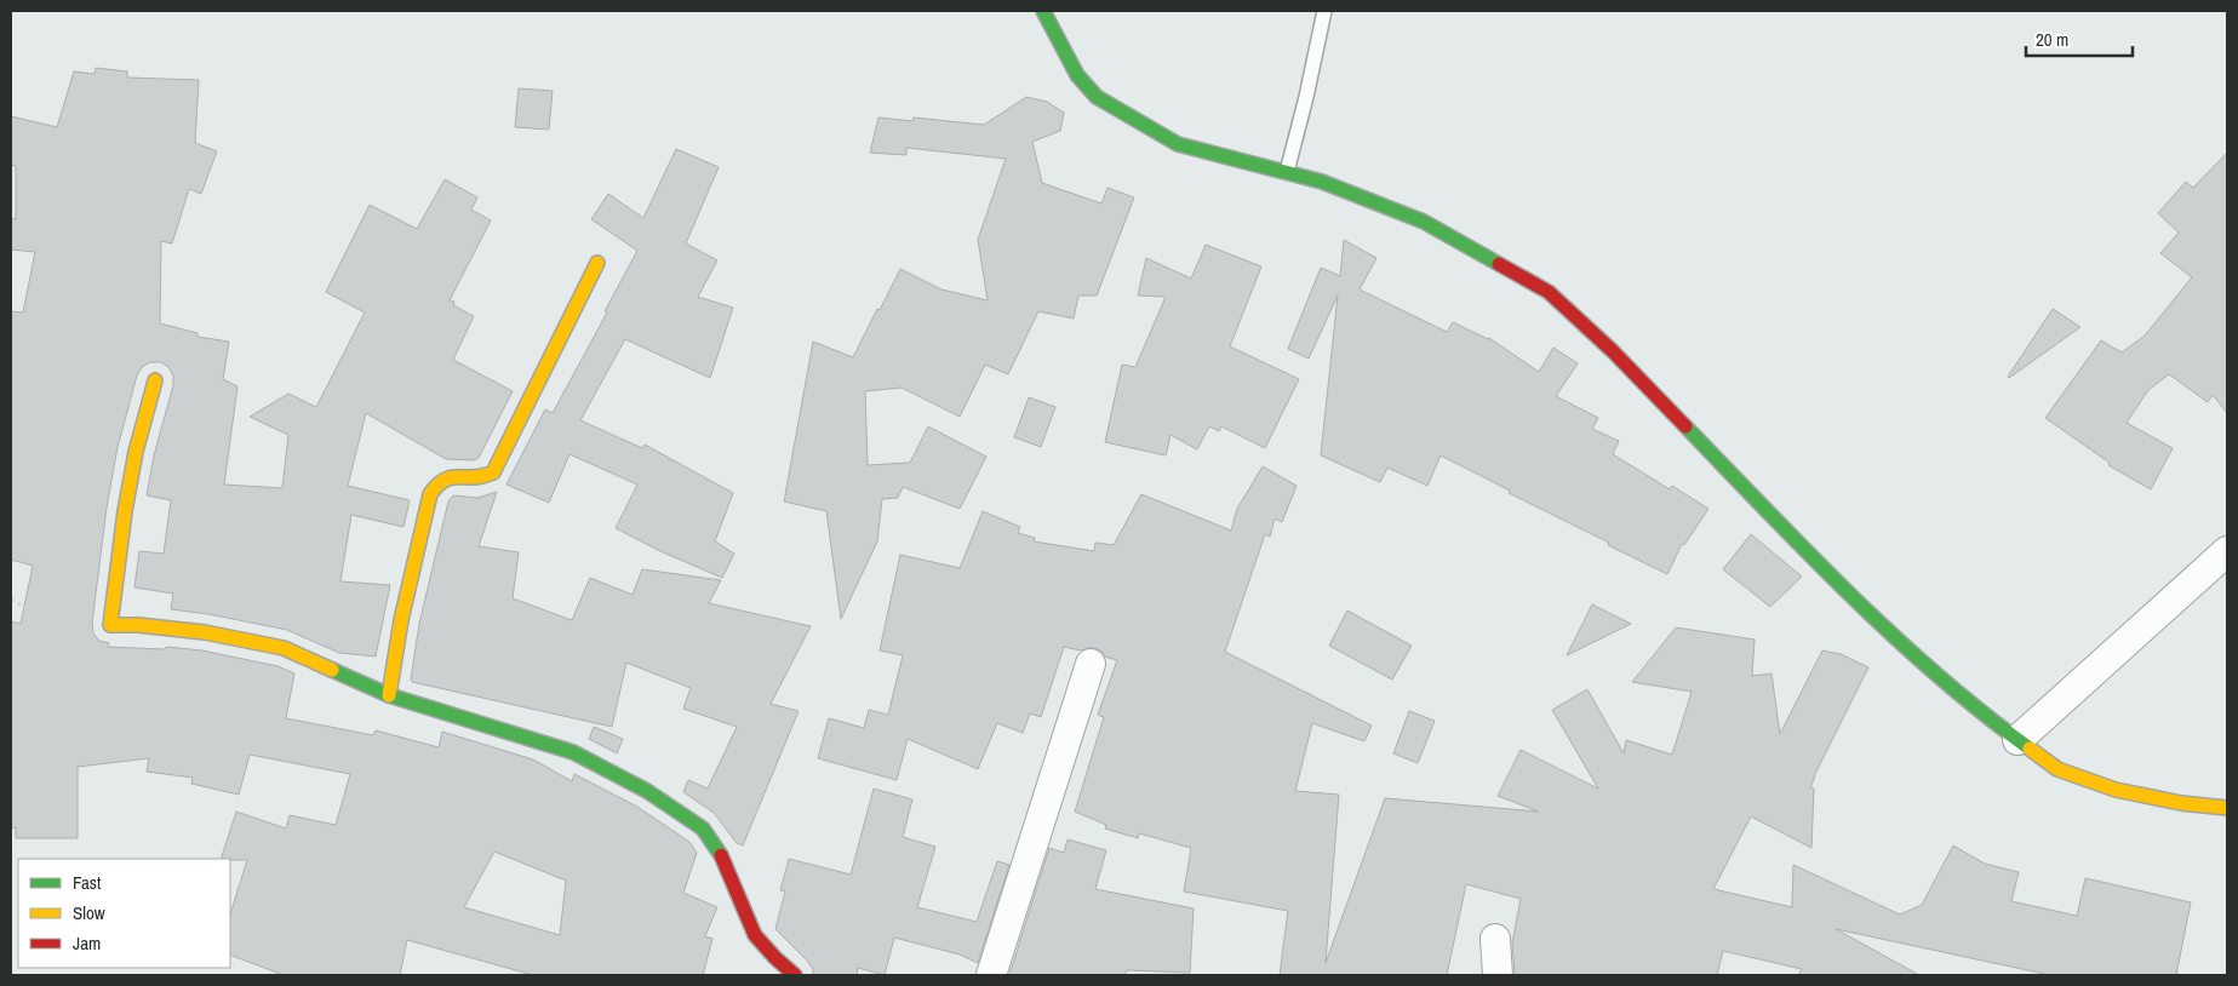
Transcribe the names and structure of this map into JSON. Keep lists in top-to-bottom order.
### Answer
{
  "legend": ["Fast", "Slow", "Jam"],
  "scale_bar": "20 m"
}
